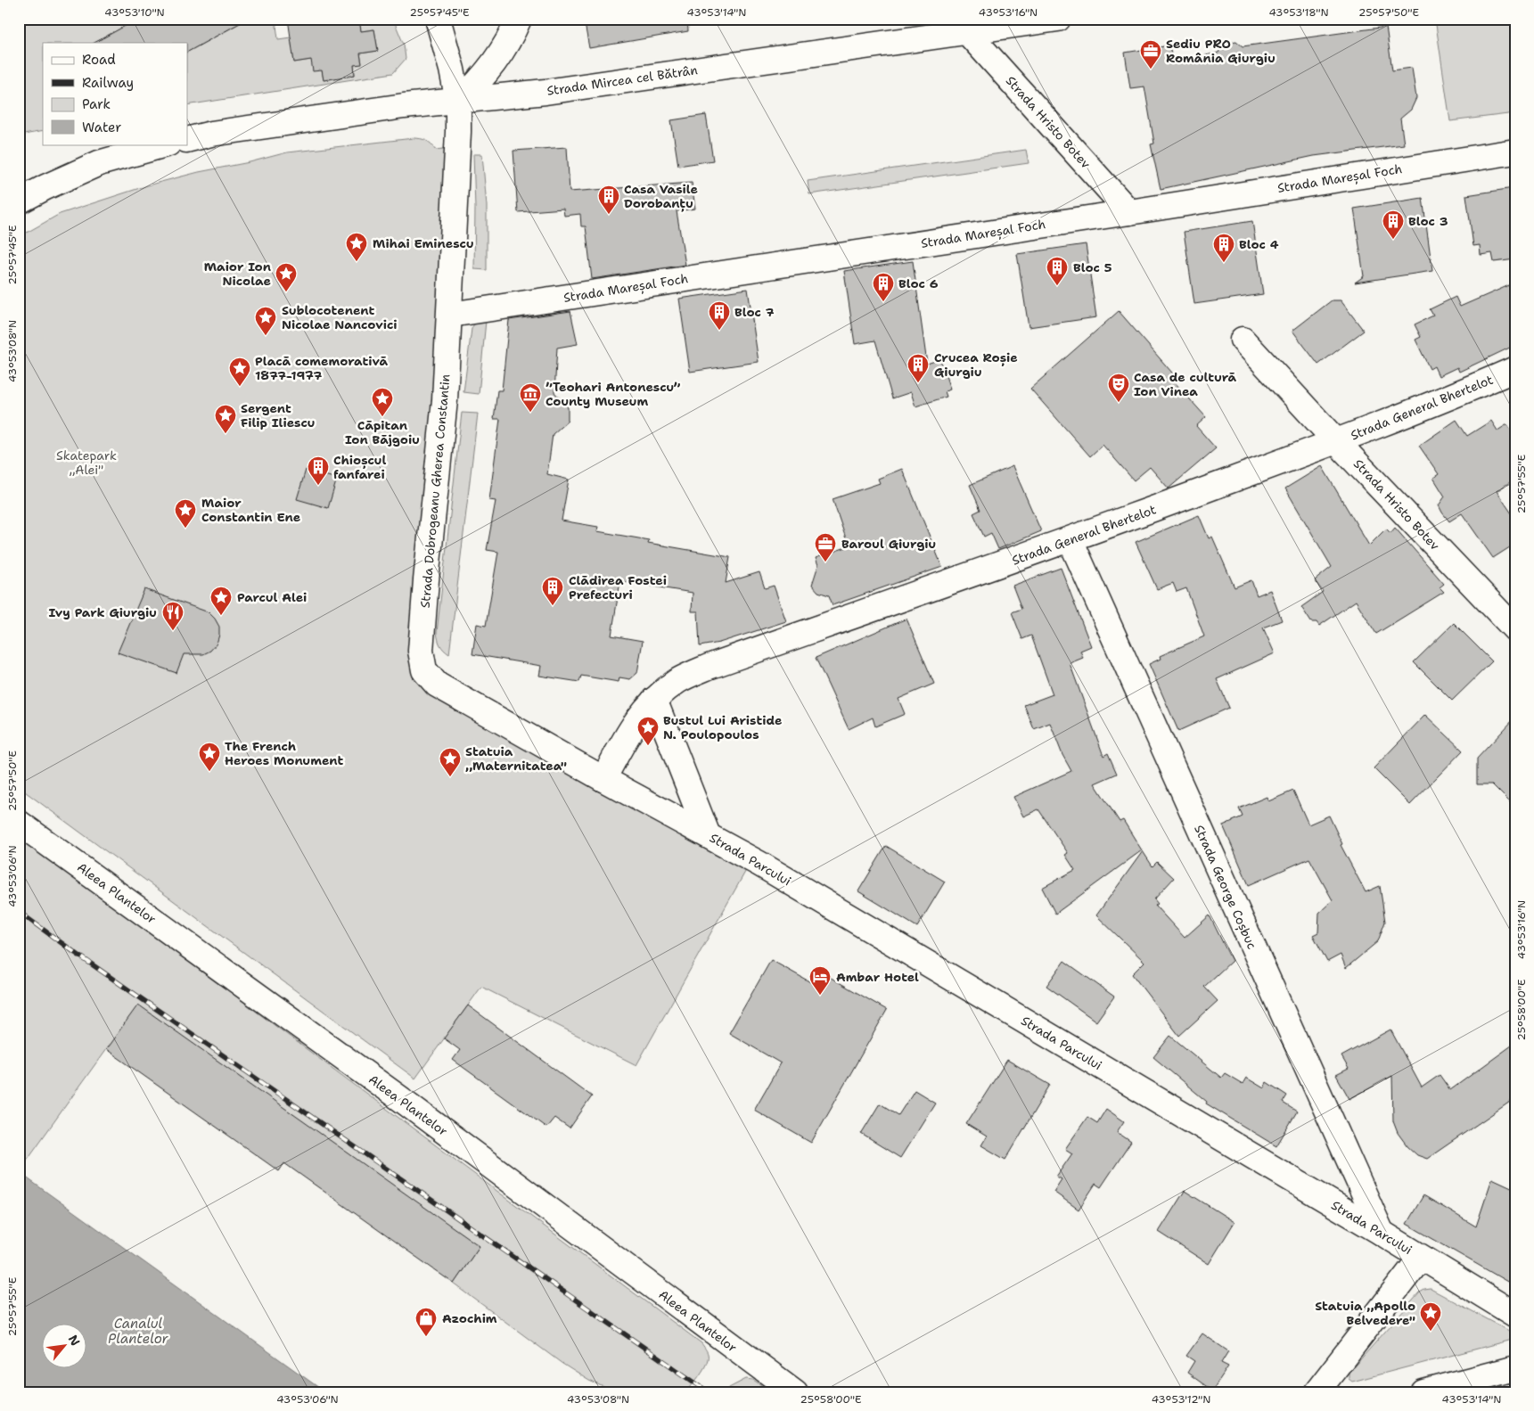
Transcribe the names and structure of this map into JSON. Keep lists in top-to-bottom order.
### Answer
{
  "streets": {
    "street": [
      "Strada Mircea cel Bătrân",
      "Strada Hristo Botev",
      "Strada Mareșal Foch",
      "Strada General Bhertelot",
      "Strada Dobrogeanu Gherea Constantin",
      "Strada Parcului",
      "Strada George Coșbuc",
      "Aleea Plantelor"
    ]
  },
  "crossings": [
    ["Strada Mircea cel Bătrân", "Strada Hristo Botev"],
    ["Strada Mircea cel Bătrân", "Strada Dobrogeanu Gherea Constantin"],
    ["Strada Hristo Botev", "Strada Mareșal Foch"],
    ["Strada Hristo Botev", "Strada General Bhertelot"],
    ["Strada Mareșal Foch", "Strada Dobrogeanu Gherea Constantin"],
    ["Strada General Bhertelot", "Strada Dobrogeanu Gherea Constantin"],
    ["Strada General Bhertelot", "Strada Parcului"],
    ["Strada General Bhertelot", "Strada George Coșbuc"],
    ["Strada Dobrogeanu Gherea Constantin", "Strada Parcului"],
    ["Strada Parcului", "Strada George Coșbuc"]
  ],
  "water": ["Canalul Plantelor"],
  "parks": ["Skatepark ,,Alei\""],
  "places": {
    "office": ["Sediu PRO România Giurgiu", "Baroul Giurgiu"],
    "building": [
      "Casa Vasile Dorobanțu",
      "Bloc 3",
      "Bloc 4",
      "Bloc 5",
      "Bloc 6",
      "Bloc 7",
      "Crucea Roșie Giurgiu",
      "Chioșcul fanfarei",
      "Clădirea Fostei Prefecturi"
    ],
    "place": [
      "Mihai Eminescu",
      "Maior Ion Nicolae",
      "Sublocotenent Nicolae Nancovici",
      "Placă comemorativă 1877-1977",
      "Căpitan Ion Băjgoiu",
      "Sergent Filip Iliescu",
      "Maior Constantin Ene",
      "Parcul Alei",
      "Bustul Lui Aristide N. Poulopoulos",
      "The French Heroes Monument",
      "Statuia ,,Maternitatea\"",
      "Statuia ,,Apollo Belvedere\""
    ],
    "theatre": ["Casa de cultură Ion Vinea"],
    "museum": ["”Teohari Antonescu” County Museum"],
    "restaurant": ["Ivy Park Giurgiu"],
    "hotel": ["Ambar Hotel"],
    "shop": ["Azochim"]
  },
  "legend": [
    "Road",
    "Railway",
    "Park",
    "Water"
  ],
  "north": "top right",
  "coordinates": [
    "43°53'10\"N",
    "25°57'45\"E",
    "43°53'14\"N",
    "43°53'16\"N",
    "43°53'18\"N",
    "25°57'50\"E",
    "43°53'08\"N",
    "25°57'55\"E",
    "43°53'06\"N",
    "25°58'00\"E",
    "43°53'12\"N"
  ]
}
